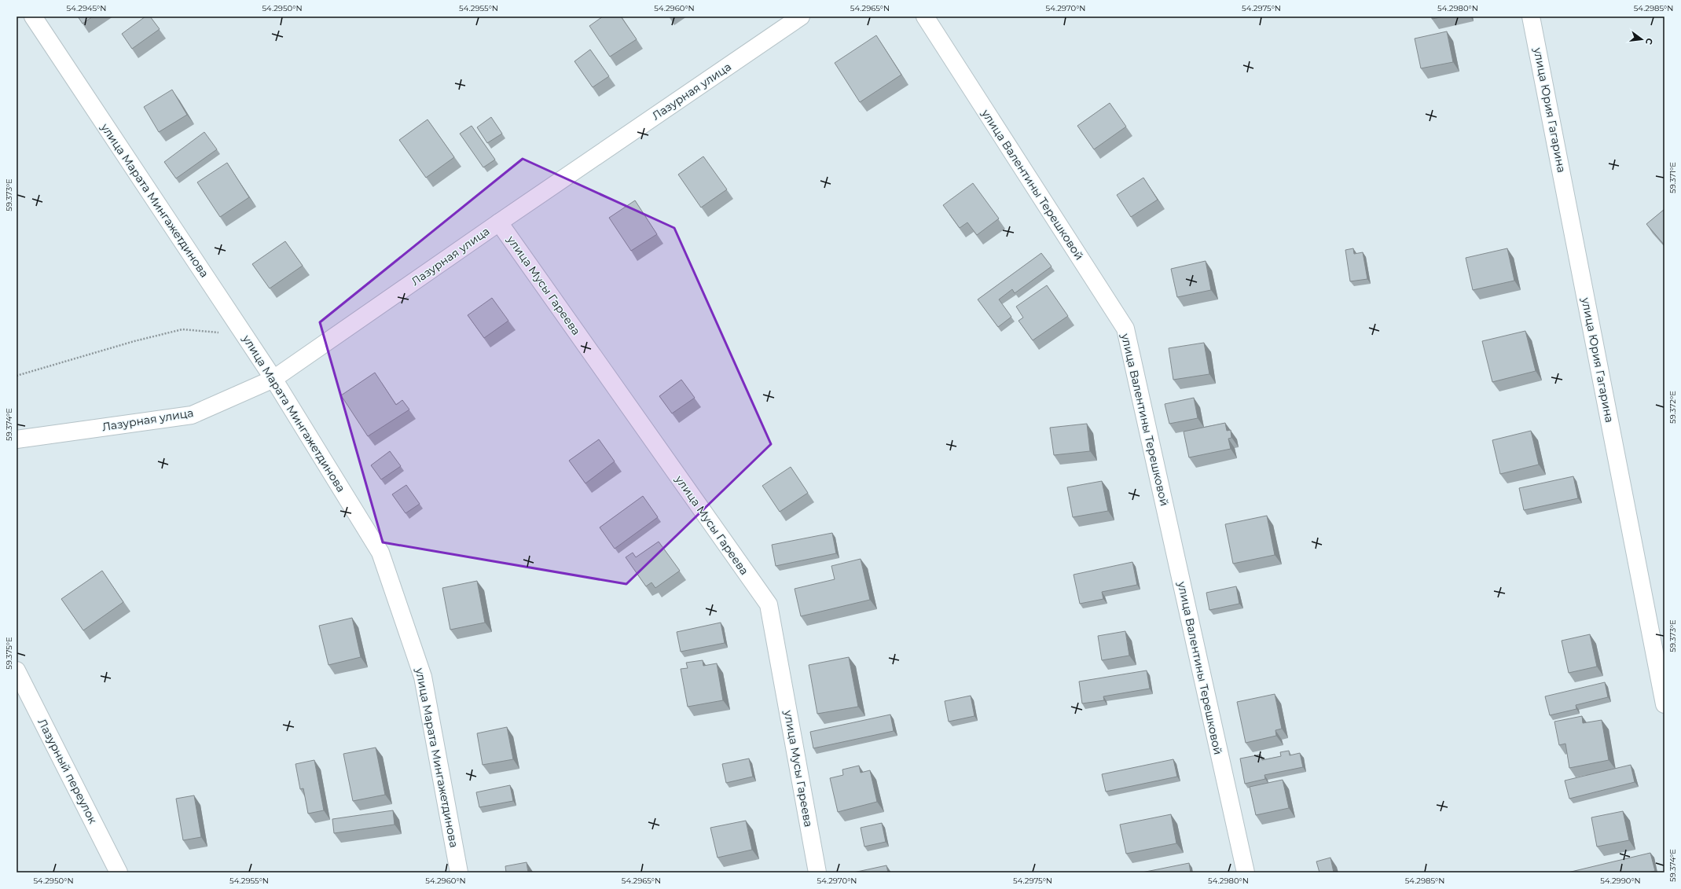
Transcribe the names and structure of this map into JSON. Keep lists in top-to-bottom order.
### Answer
{
  "streets": {
    "street": [
      "Лазурная улица",
      "улица Юрия Гагарина",
      "улица Валентины Терешковой",
      "улица Марата Мингажетдинова",
      "улица Мусы Гареева",
      "Лазурный переулок"
    ]
  },
  "crossings": [
    ["Лазурная улица", "улица Марата Мингажетдинова"],
    ["Лазурная улица", "улица Мусы Гареева"]
  ],
  "north": "right",
  "coordinates": [
    "54.2945°N",
    "54.2950°N",
    "54.2955°N",
    "54.2960°N",
    "54.2965°N",
    "54.2970°N",
    "54.2975°N",
    "54.2980°N",
    "54.2985°N",
    "59.371°E",
    "59.373°E",
    "59.372°E",
    "59.374°E",
    "59.375°E",
    "54.2990°N"
  ]
}
